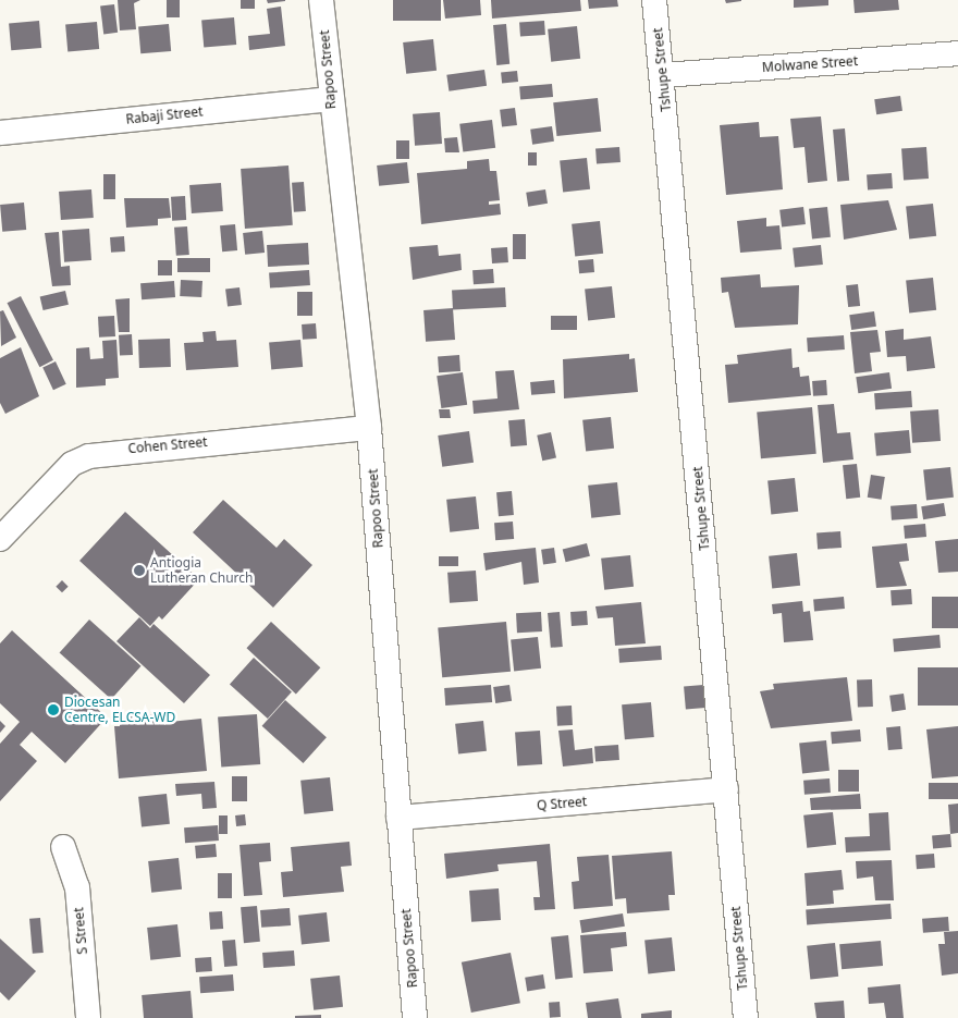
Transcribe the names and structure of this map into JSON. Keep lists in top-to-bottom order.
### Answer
{
  "streets": {
    "street": [
      "Molwane Street",
      "Rapoo Street",
      "Tshupe Street",
      "Rabaji Street",
      "Cohen Street",
      "Q Street",
      "S Street"
    ]
  },
  "crossings": [
    ["Molwane Street", "Tshupe Street"],
    ["Rapoo Street", "Rabaji Street"],
    ["Rapoo Street", "Cohen Street"],
    ["Rapoo Street", "Q Street"],
    ["Tshupe Street", "Q Street"]
  ],
  "places": ["Antiogia Lutheran Church", "Diocesan Centre, ELCSA-WD"]
}
